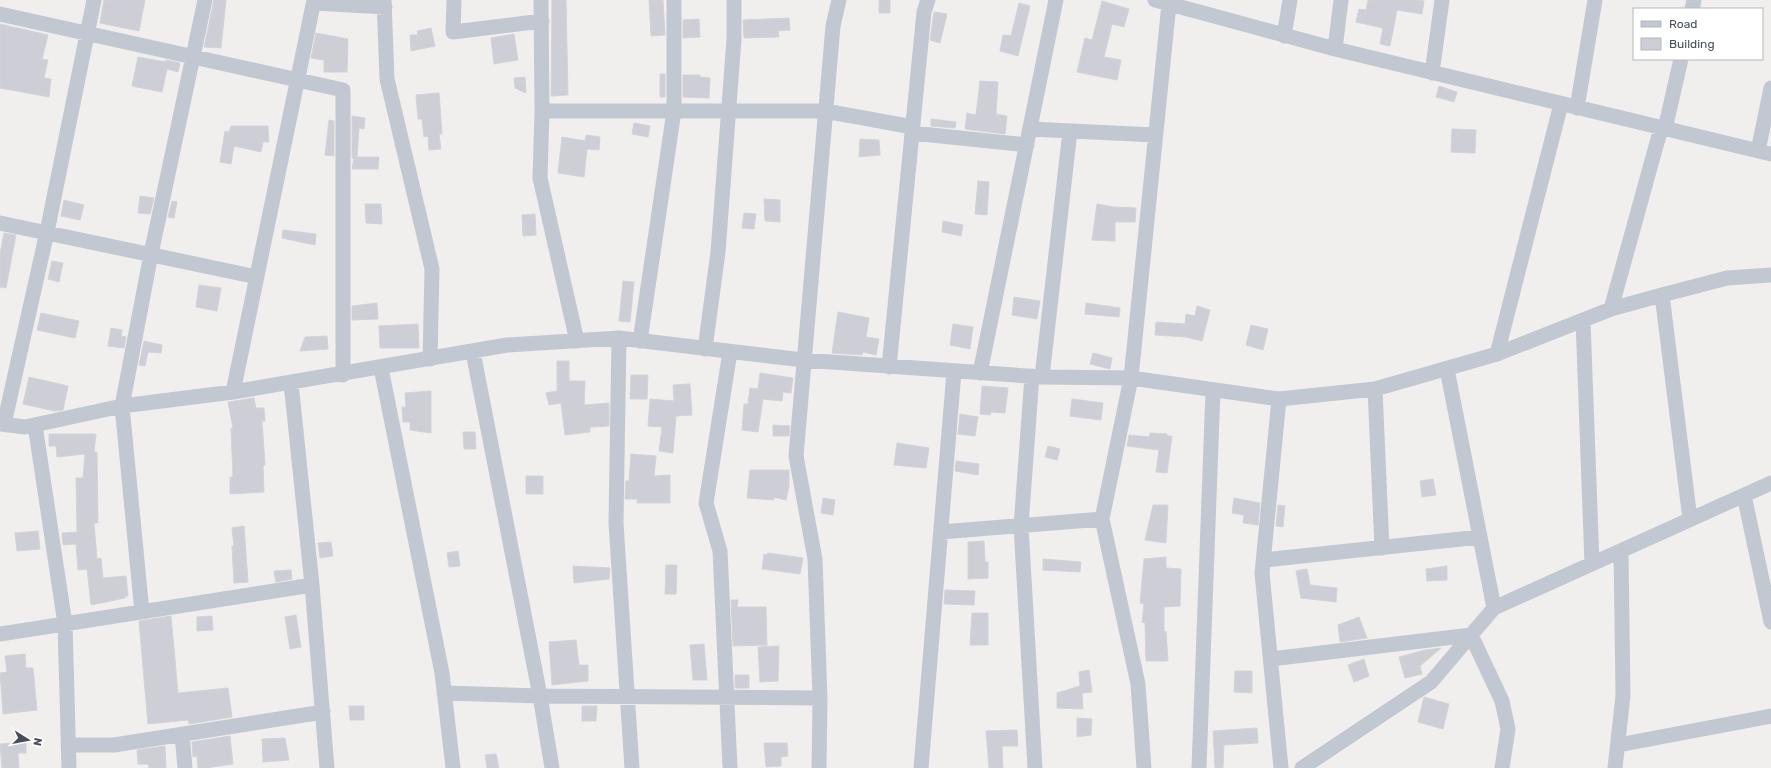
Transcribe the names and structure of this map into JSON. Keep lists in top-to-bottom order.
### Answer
{
  "legend": ["Road", "Building"],
  "north": "right"
}
